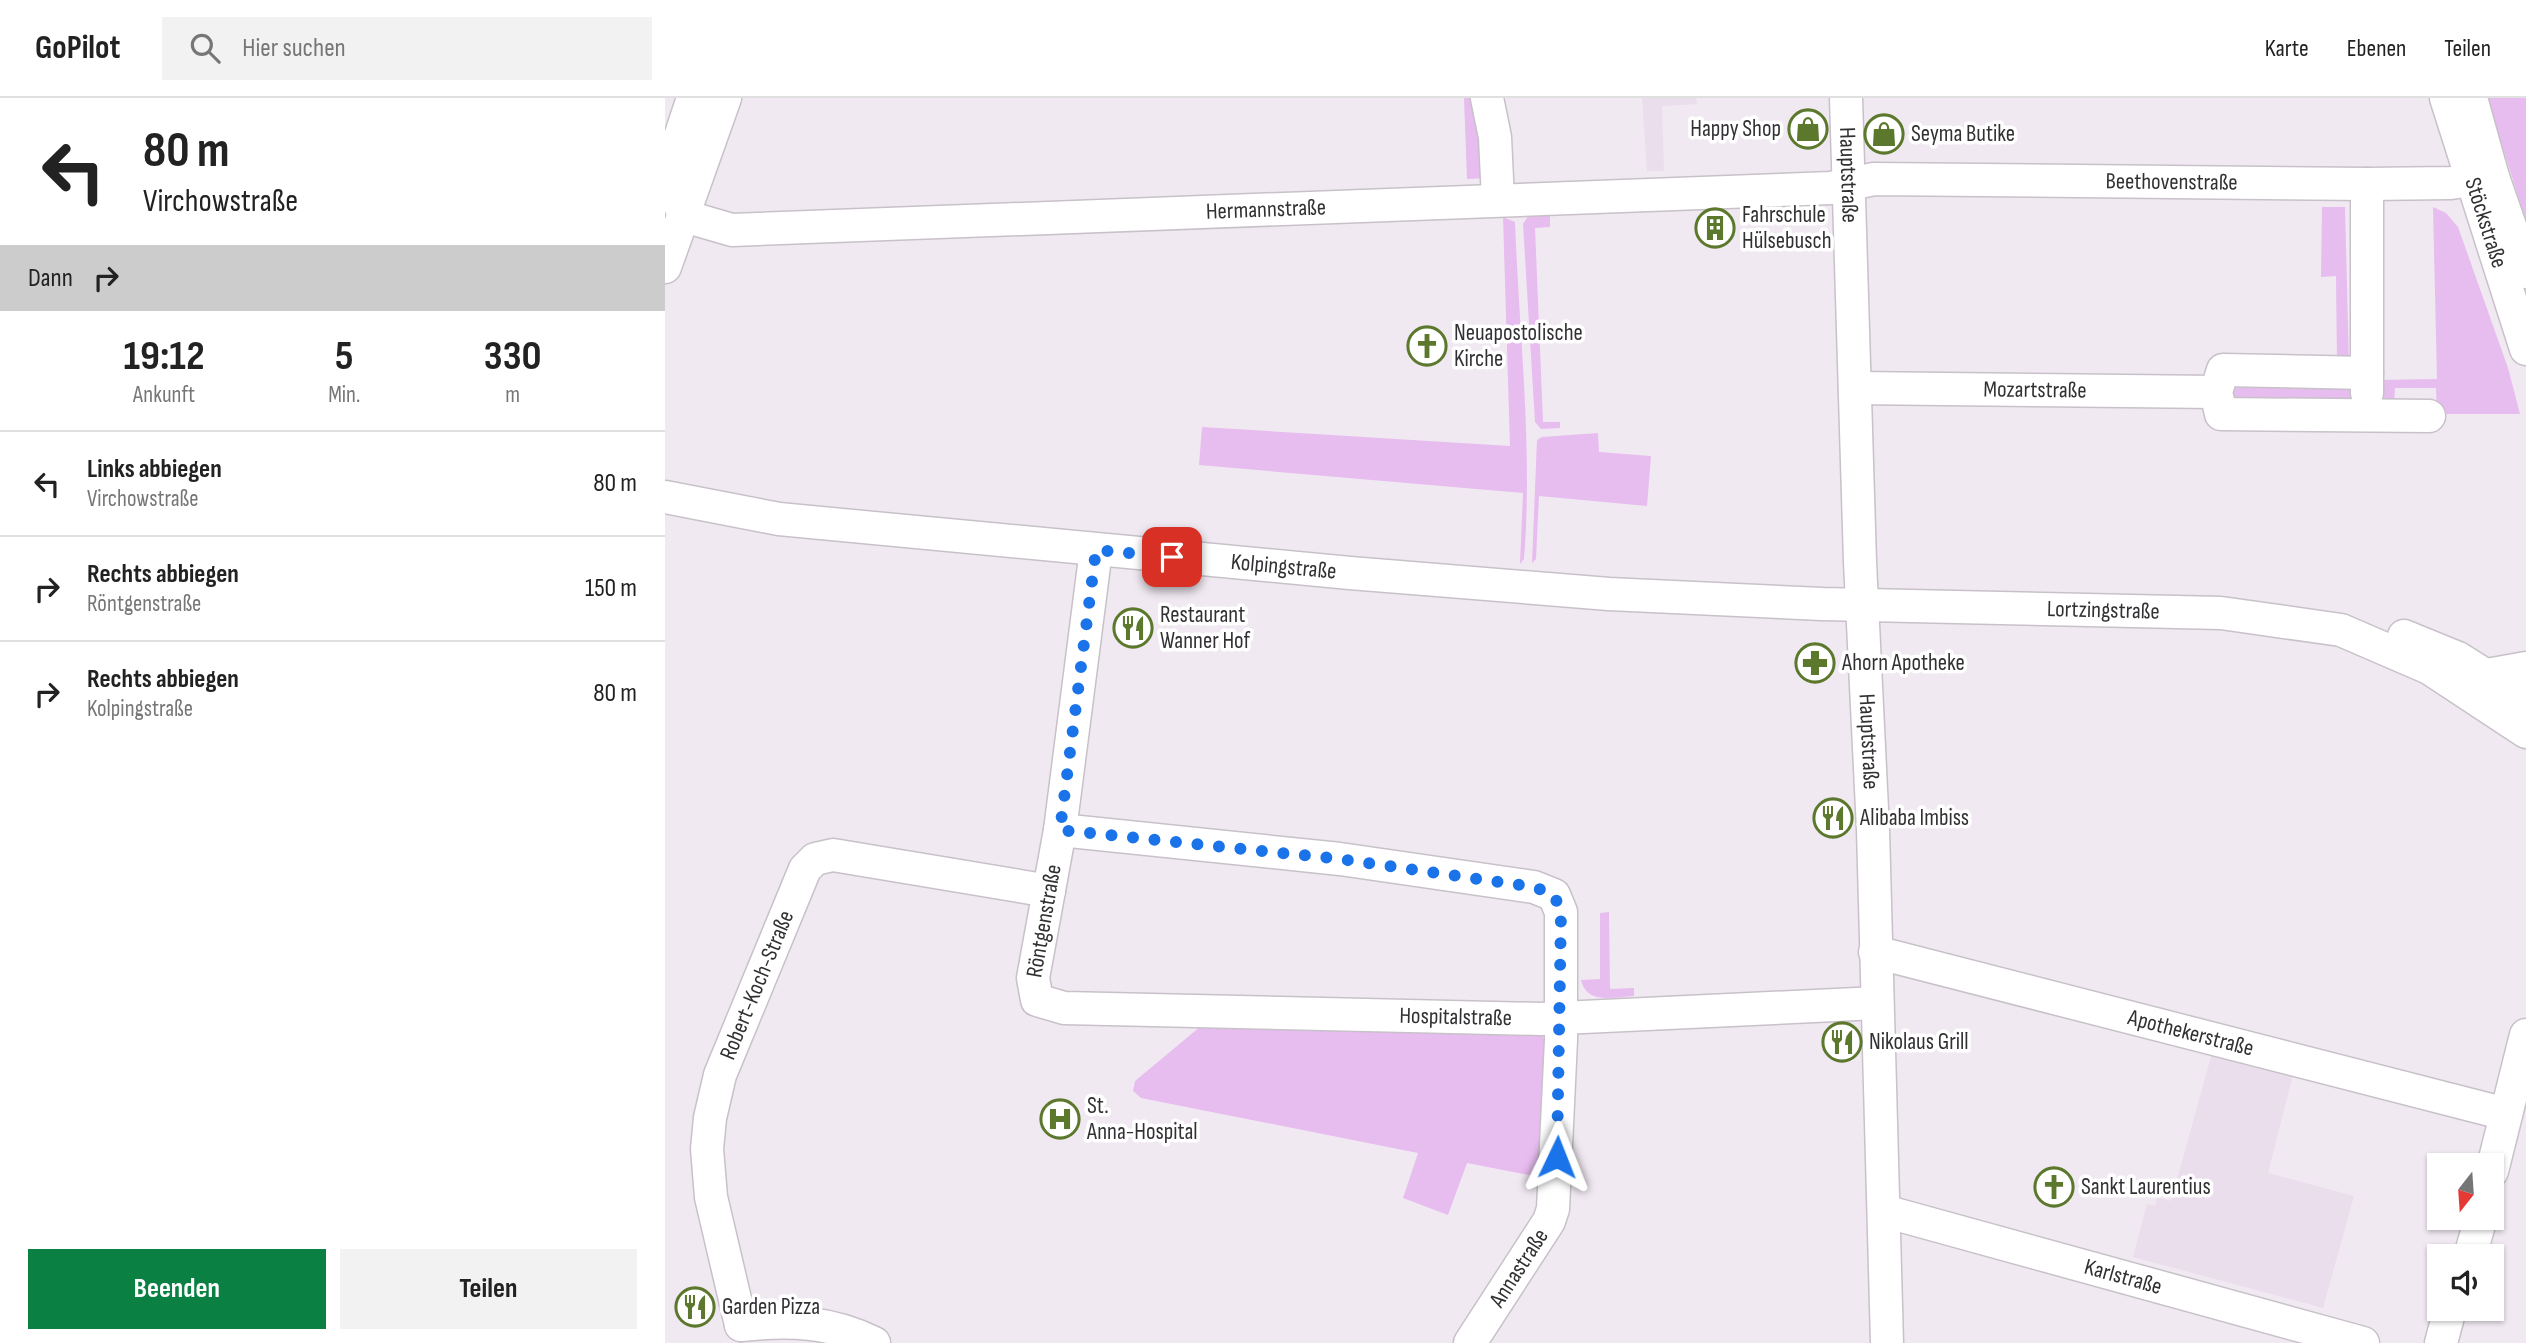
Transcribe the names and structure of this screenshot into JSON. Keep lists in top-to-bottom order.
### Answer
{
  "streets": {
    "street": [
      "Hauptstraße",
      "Beethovenstraße",
      "Hermannstraße",
      "Stöckstraße",
      "Mozartstraße",
      "Kolpingstraße",
      "Lortzingstraße",
      "Röntgenstraße",
      "Robert-Koch-Straße",
      "Hospitalstraße",
      "Apothekerstraße",
      "Annastraße",
      "Karlstraße"
    ]
  },
  "crossings": [
    ["Hauptstraße", "Beethovenstraße"],
    ["Hauptstraße", "Hermannstraße"],
    ["Hauptstraße", "Mozartstraße"],
    ["Hauptstraße", "Kolpingstraße"],
    ["Hauptstraße", "Lortzingstraße"],
    ["Hauptstraße", "Hospitalstraße"],
    ["Hauptstraße", "Apothekerstraße"],
    ["Hauptstraße", "Karlstraße"],
    ["Beethovenstraße", "Hermannstraße"],
    ["Beethovenstraße", "Stöckstraße"],
    ["Kolpingstraße", "Lortzingstraße"],
    ["Kolpingstraße", "Röntgenstraße"],
    ["Röntgenstraße", "Robert-Koch-Straße"],
    ["Röntgenstraße", "Hospitalstraße"],
    ["Röntgenstraße", "Annastraße"],
    ["Hospitalstraße", "Annastraße"]
  ],
  "places": {
    "shop": ["Happy Shop", "Seyma Butike"],
    "building": ["Fahrschule Hülsebusch"],
    "church": ["Neuapostolische Kirche", "Sankt Laurentius"],
    "restaurant": [
      "Restaurant Wanner Hof",
      "Alibaba Imbiss",
      "Nikolaus Grill",
      "Garden Pizza"
    ],
    "pharmacy": ["Ahorn Apotheke"],
    "hospital": ["St. Anna-Hospital"]
  },
  "north": "bottom",
  "page": {
    "header": "GoPilot",
    "search": "Hier suchen",
    "nav": ["Karte", "Ebenen", "Teilen"],
    "turn": ["80 m", "Virchowstraße"],
    "then": "Dann",
    "eta": [
      "19:12",
      "Ankunft",
      "5",
      "Min.",
      "330",
      "m"
    ],
    "list": [
      {
        "name": "Links abbiegen",
        "note": "Virchowstraße",
        "value": "80 m"
      },
      {
        "name": "Rechts abbiegen",
        "note": "Röntgenstraße",
        "value": "150 m"
      },
      {
        "name": "Rechts abbiegen",
        "note": "Kolpingstraße",
        "value": "80 m"
      }
    ],
    "buttons": ["Beenden", "Teilen"]
  }
}
